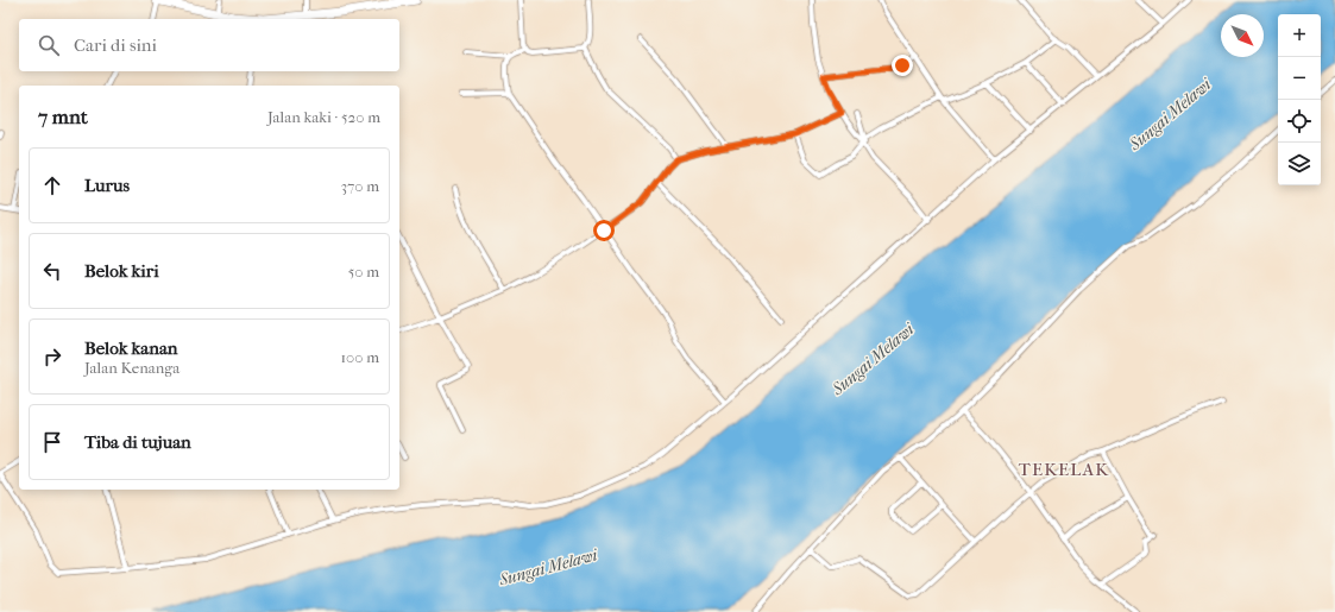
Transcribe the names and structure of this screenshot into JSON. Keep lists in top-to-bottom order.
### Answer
{
  "districts": ["TEKELAK"],
  "water": ["Sungai Melawi"],
  "north": "bottom right",
  "page": {
    "map_buttons": ["+", "−"],
    "search": "Cari di sini",
    "heading": ["7 mnt", "Jalan kaki · 520 m"],
    "list": [
      ["Lurus", "370 m"],
      ["Belok kiri", "50 m"],
      ["Belok kanan", "Jalan Kenanga", "100 m"],
      "Tiba di tujuan"
    ]
  }
}
